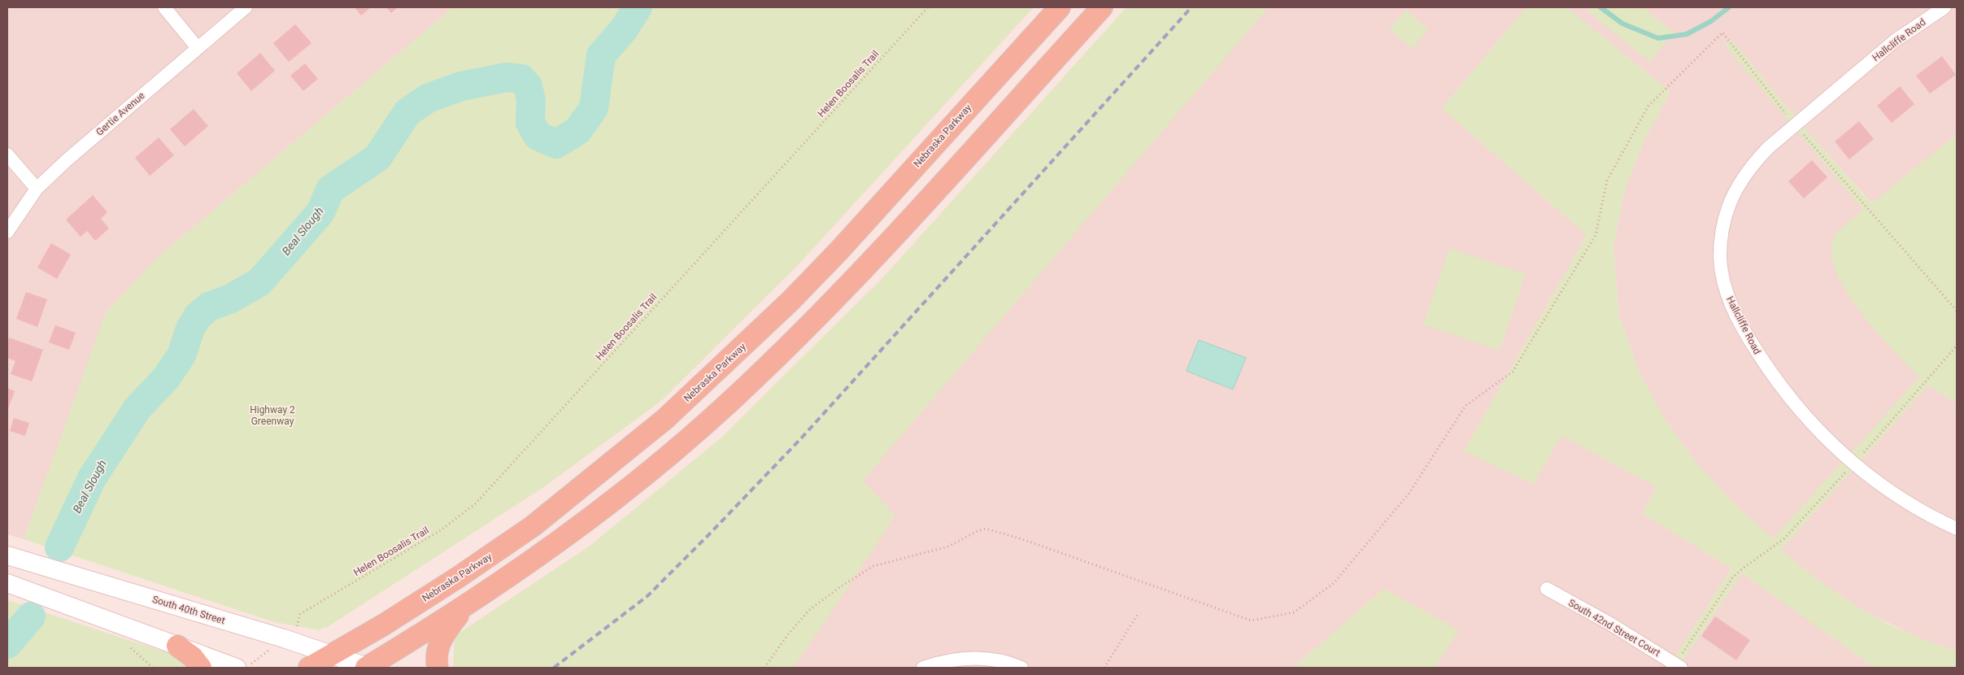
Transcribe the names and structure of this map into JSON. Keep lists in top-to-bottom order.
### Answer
{
  "streets": {
    "main road": ["Nebraska Parkway", "South 40th Street"],
    "street": ["Hallcliffe Road", "Gertie Avenue", "South 42nd Street Court"],
    "path": ["Helen Boosalis Trail"]
  },
  "crossings": [
    ["Nebraska Parkway", "South 40th Street"]
  ],
  "water": ["Beal Slough"],
  "parks": ["Highway 2 Greenway"]
}
